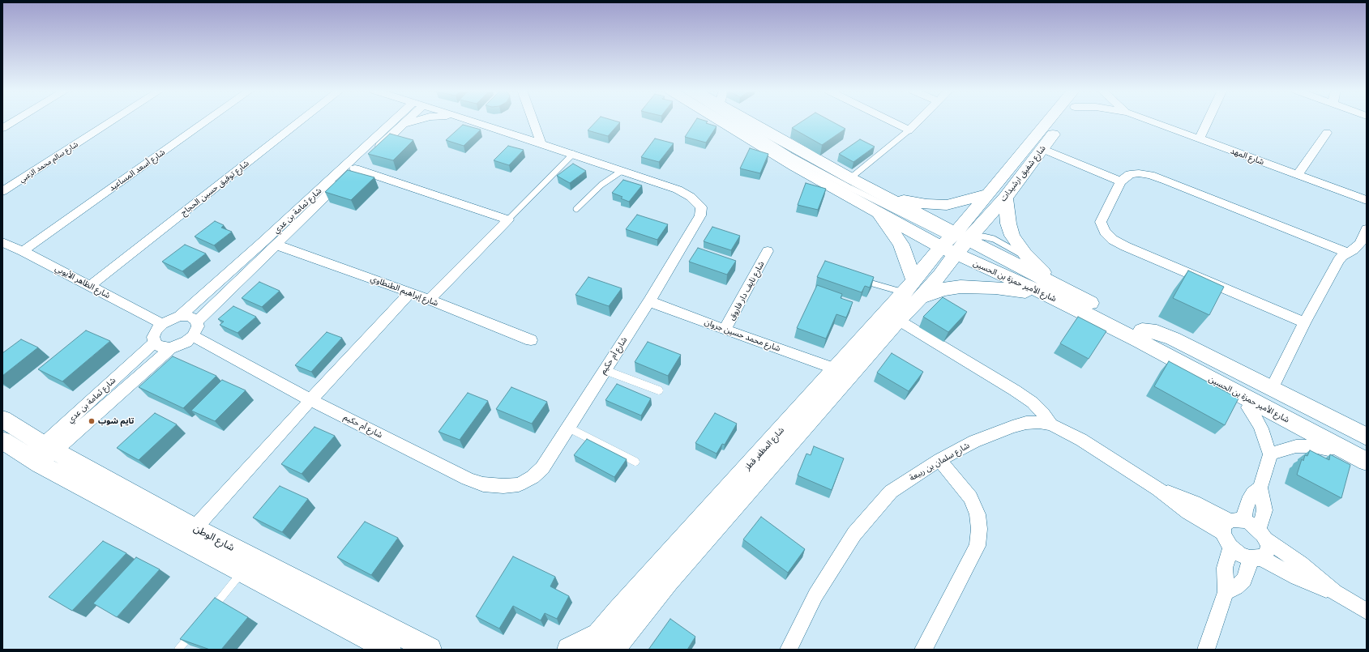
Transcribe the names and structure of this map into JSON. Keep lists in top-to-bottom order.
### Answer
{
  "streets": {
    "street": [
      "شارع المهد",
      "شارع سالم محمد الزعبي",
      "شارع أسعد المساعيد",
      "شارع شفيق ارشيدات",
      "شارع توفيق حسين الحجاج",
      "شارع ثمامة بن عدي",
      "شارع الأمير حمزة بن الحسين",
      "شارع الظاهر الأيوبي",
      "شارع إبراهيم الطنطاوي",
      "شارع نايف دار فاروق",
      "شارع محمد حسين جروان",
      "شارع أم حكيم",
      "شارع المظفر قطز",
      "شارع سلمان بن ربيعة",
      "شارع الوطن"
    ]
  },
  "crossings": [
    ["شارع أسعد المساعيد", "شارع الظاهر الأيوبي"],
    ["شارع شفيق ارشيدات", "شارع الأمير حمزة بن الحسين"],
    ["شارع شفيق ارشيدات", "شارع المظفر قطز"],
    ["شارع توفيق حسين الحجاج", "شارع الظاهر الأيوبي"],
    ["شارع ثمامة بن عدي", "شارع الظاهر الأيوبي"],
    ["شارع ثمامة بن عدي", "شارع إبراهيم الطنطاوي"],
    ["شارع ثمامة بن عدي", "شارع أم حكيم"],
    ["شارع ثمامة بن عدي", "شارع الوطن"],
    ["شارع الأمير حمزة بن الحسين", "شارع المظفر قطز"],
    ["شارع الظاهر الأيوبي", "شارع أم حكيم"],
    ["شارع نايف دار فاروق", "شارع محمد حسين جروان"],
    ["شارع محمد حسين جروان", "شارع أم حكيم"],
    ["شارع محمد حسين جروان", "شارع المظفر قطز"]
  ],
  "places": ["تايم شوب"]
}
